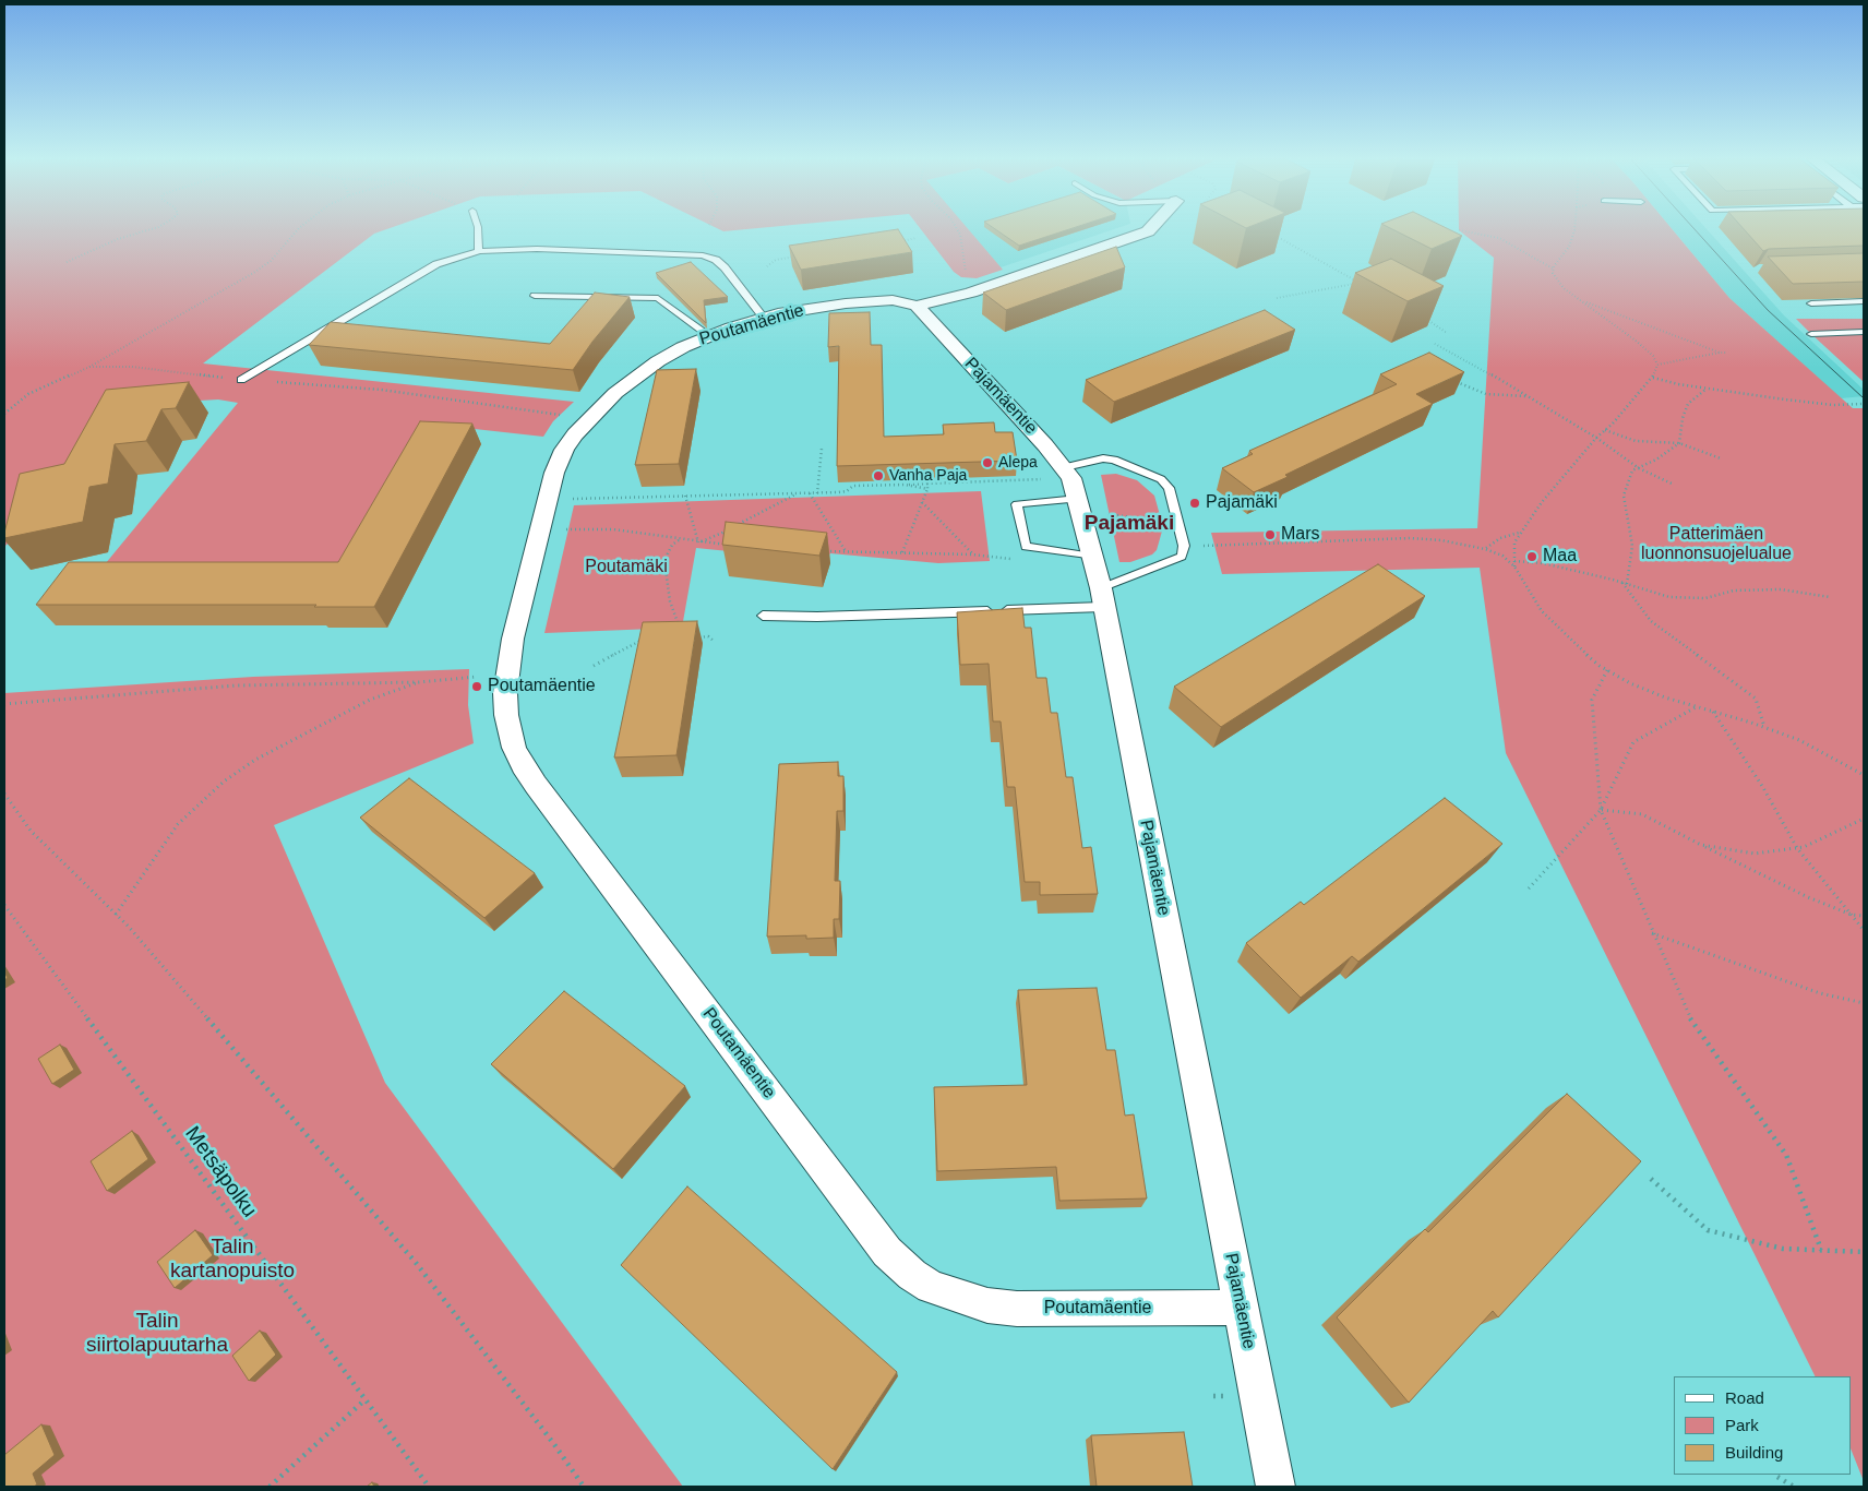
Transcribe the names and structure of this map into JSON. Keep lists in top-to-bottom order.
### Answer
{
  "streets": {
    "street": ["Poutamäentie", "Pajamäentie"],
    "path": ["Metsäpolku"]
  },
  "crossings": [
    ["Poutamäentie", "Pajamäentie"]
  ],
  "districts": ["Pajamäki"],
  "parks": [
    "Patterimäen luonnonsuojelualue",
    "Poutamäki",
    "Talin kartanopuisto",
    "Talin siirtolapuutarha"
  ],
  "places": [
    "Alepa",
    "Vanha Paja",
    "Pajamäki",
    "Mars",
    "Maa",
    "Poutamäentie"
  ],
  "legend": ["Road", "Park", "Building"]
}
